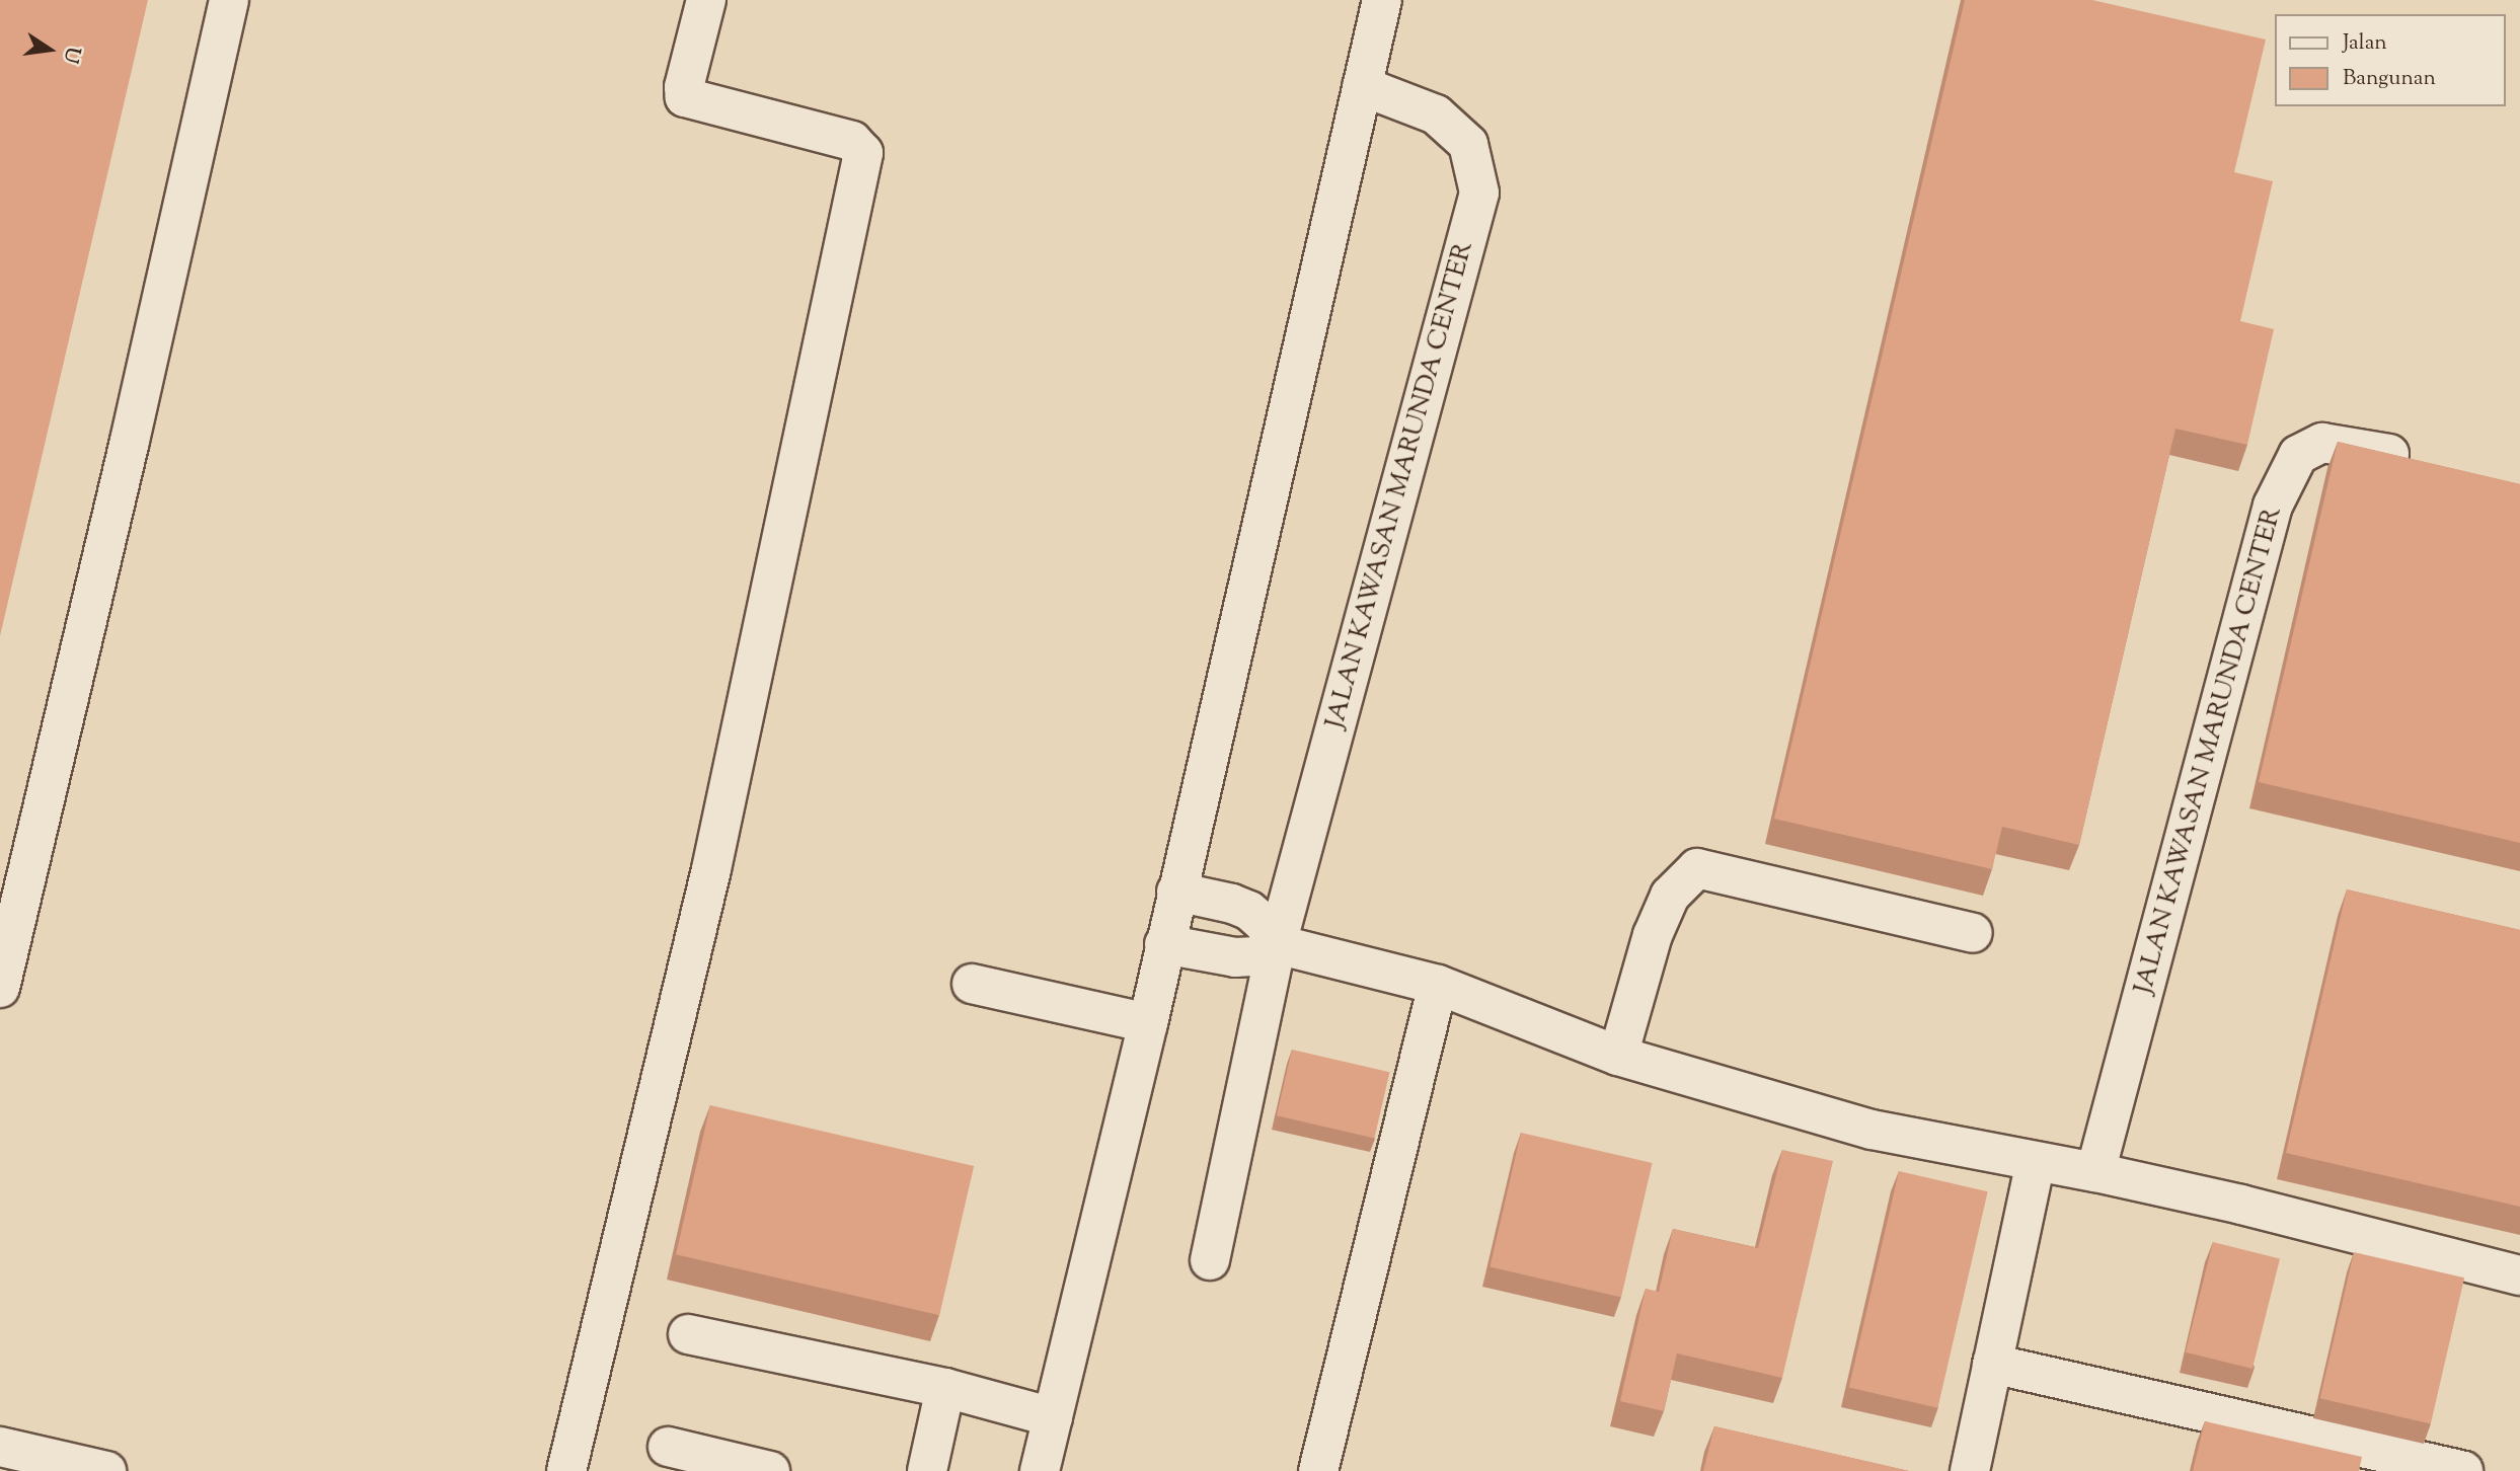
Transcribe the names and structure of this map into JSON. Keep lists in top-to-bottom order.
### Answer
{
  "streets": {
    "lane": ["JALAN KAWASAN MARUNDA CENTER"]
  },
  "legend": ["Jalan", "Bangunan"],
  "north": "right"
}
